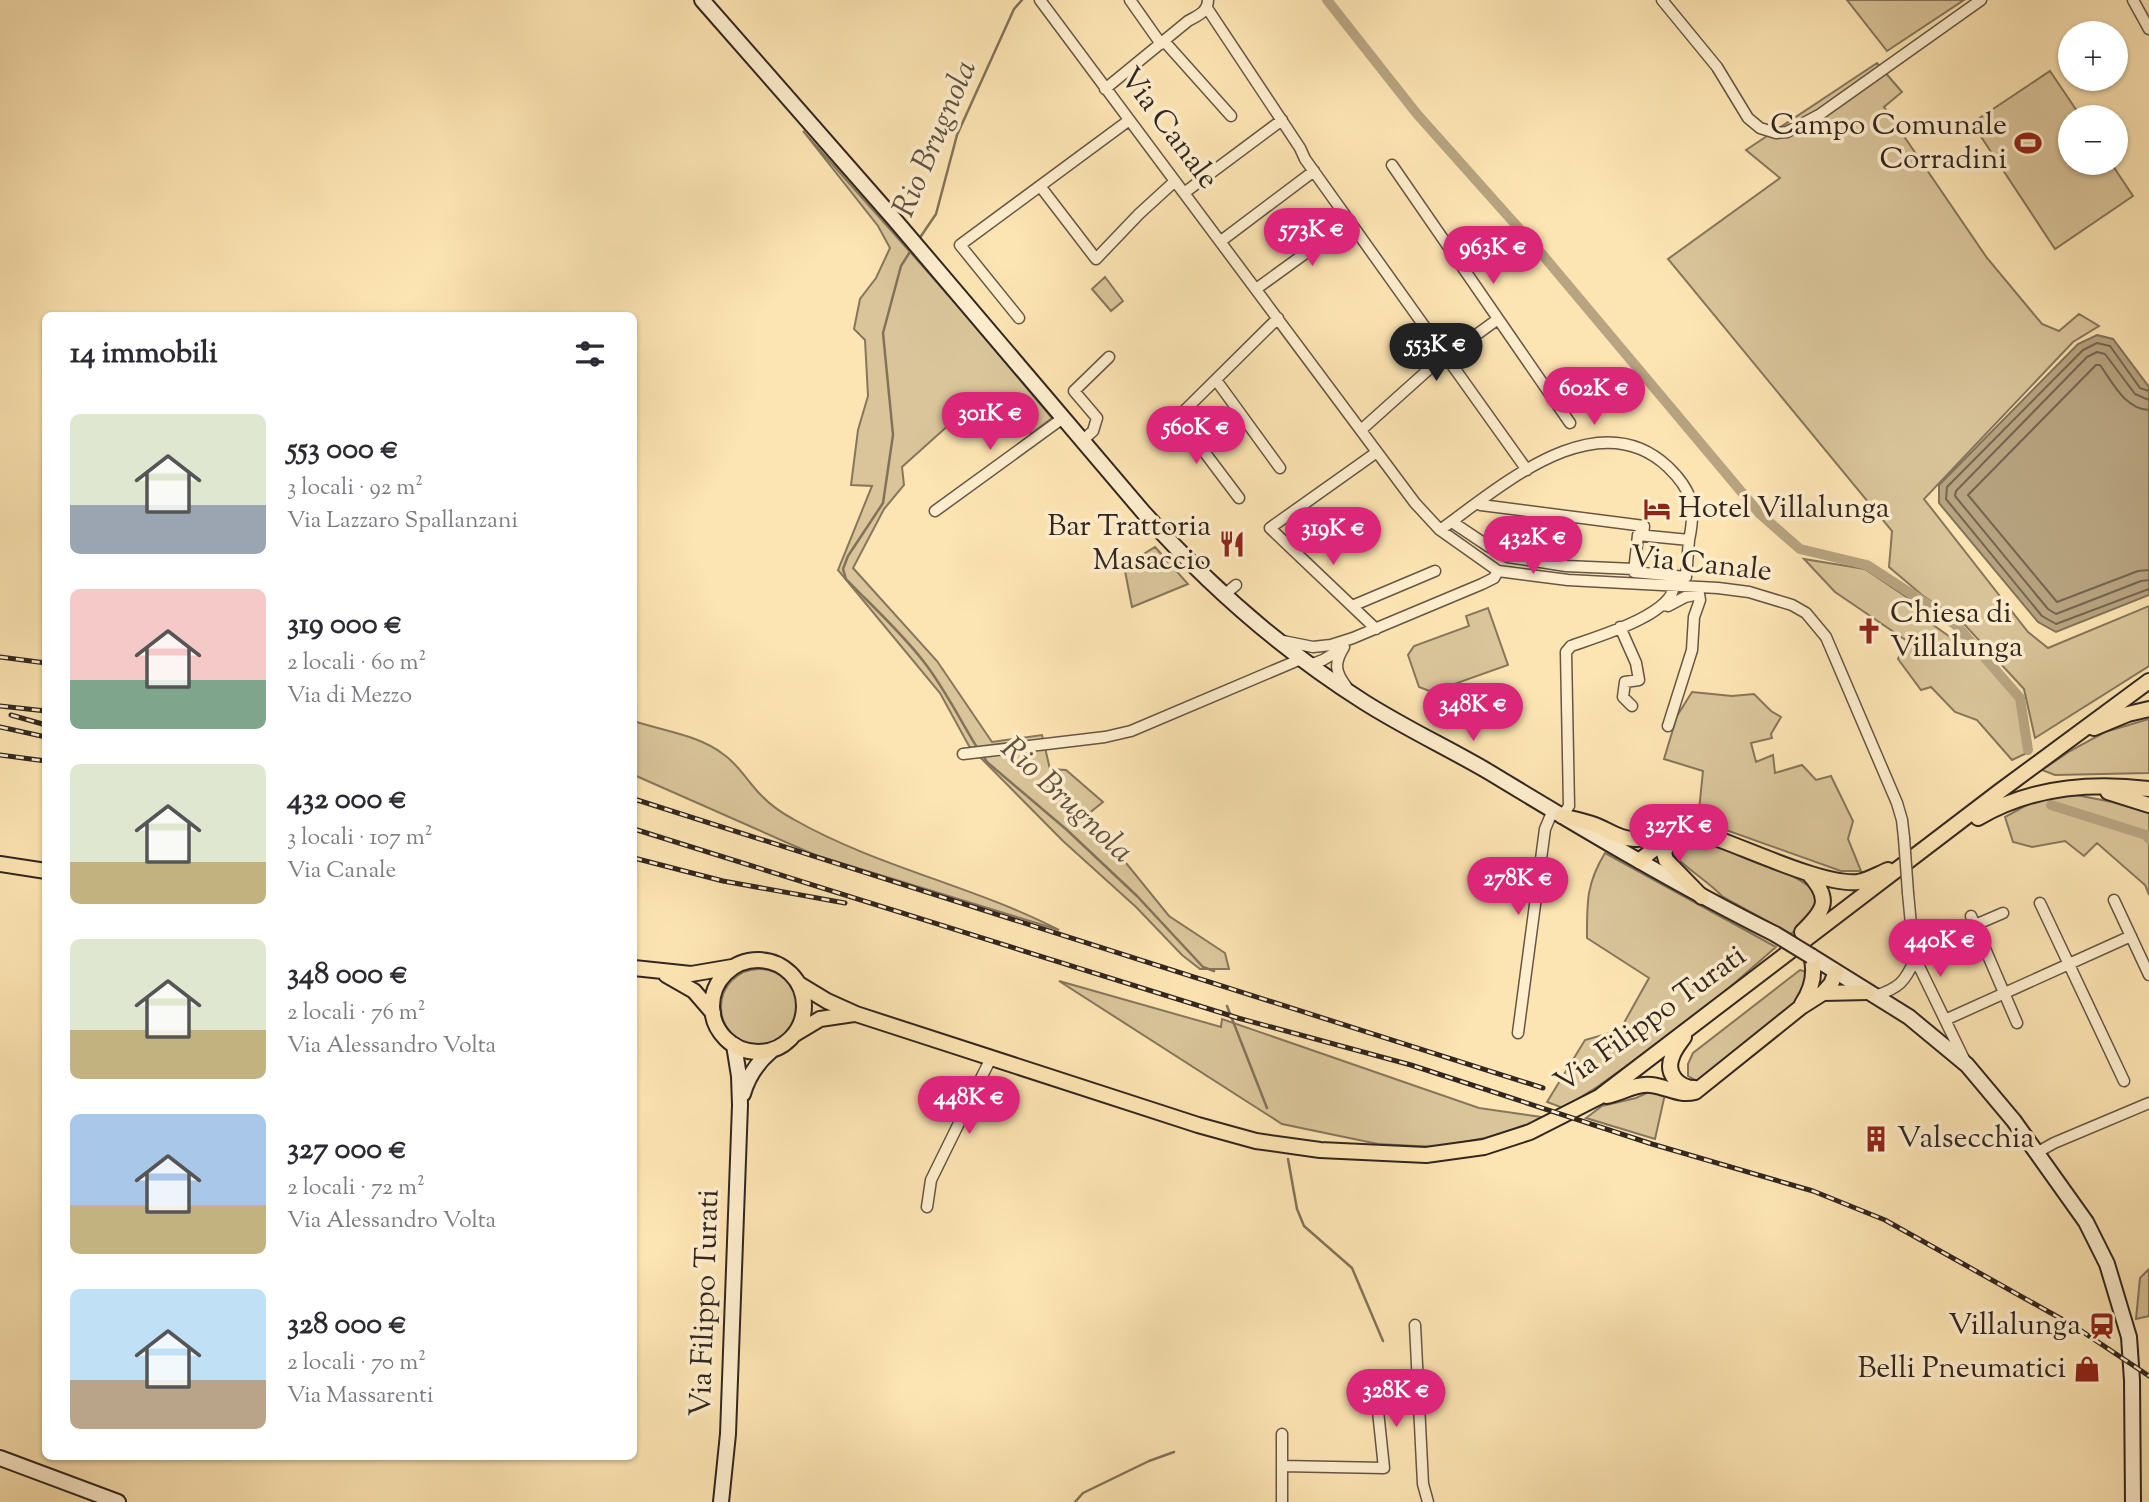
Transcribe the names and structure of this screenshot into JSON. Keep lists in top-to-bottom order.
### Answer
{
  "streets": {
    "main road": ["Via Canale", "Via Filippo Turati"]
  },
  "water": ["Rio Brugnola"],
  "places": {
    "sports": ["Campo Comunale Corradini"],
    "hotel": ["Hotel Villalunga"],
    "restaurant": ["Bar Trattoria Masaccio"],
    "church": ["Chiesa di Villalunga"],
    "building": ["Valsecchia"],
    "station": ["Villalunga"],
    "shop": ["Belli Pneumatici"]
  },
  "page": {
    "map_buttons": ["+", "−"],
    "price": [
      "573K €",
      "963K €",
      "553K €",
      "602K €",
      "301K €",
      "560K €",
      "319K €",
      "432K €",
      "348K €",
      "327K €",
      "278K €",
      "440K €",
      "448K €",
      "328K €"
    ],
    "heading": "14 immobili",
    "list": [
      {
        "name": "553 000 €",
        "note": "3 locali · 92 m² · Via Lazzaro Spallanzani"
      },
      {
        "name": "319 000 €",
        "note": "2 locali · 60 m² · Via di Mezzo"
      },
      {
        "name": "432 000 €",
        "note": "3 locali · 107 m² · Via Canale"
      },
      {
        "name": "348 000 €",
        "note": "2 locali · 76 m² · Via Alessandro Volta"
      },
      {
        "name": "327 000 €",
        "note": "2 locali · 72 m² · Via Alessandro Volta"
      },
      {
        "name": "328 000 €",
        "note": "2 locali · 70 m² · Via Massarenti"
      }
    ]
  }
}
